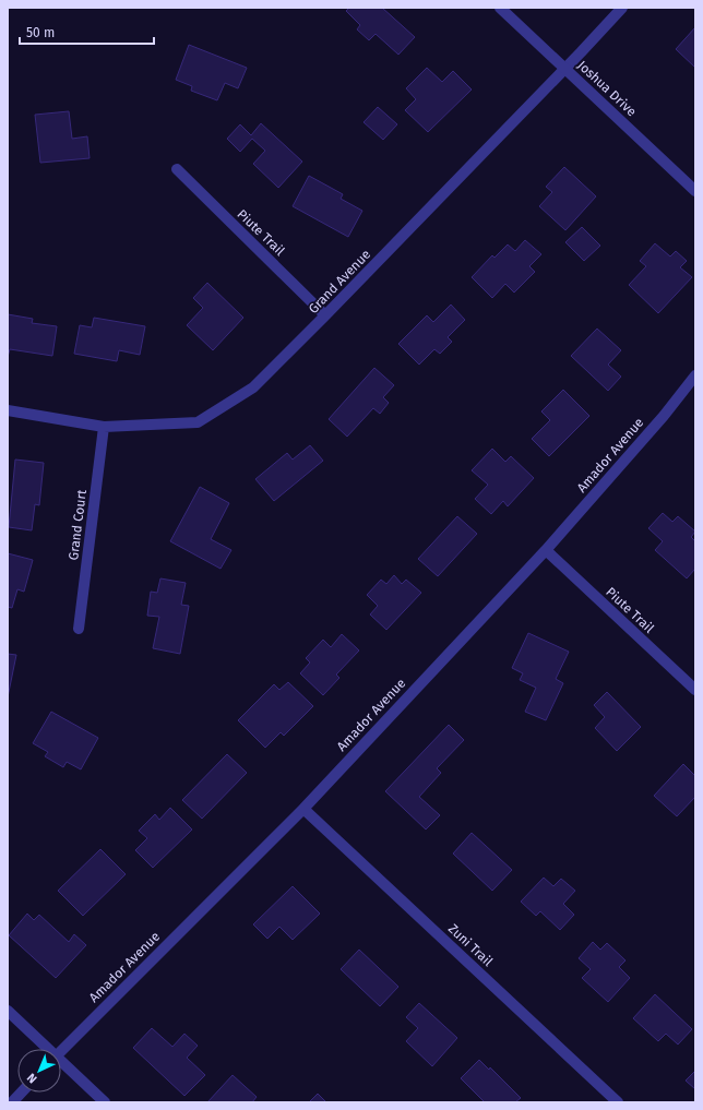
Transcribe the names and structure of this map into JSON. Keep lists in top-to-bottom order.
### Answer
{
  "streets": {
    "street": [
      "Joshua Drive",
      "Piute Trail",
      "Grand Avenue",
      "Amador Avenue",
      "Grand Court",
      "Zuni Trail"
    ]
  },
  "crossings": [
    ["Joshua Drive", "Grand Avenue"],
    ["Piute Trail", "Grand Avenue"],
    ["Piute Trail", "Amador Avenue"],
    ["Grand Avenue", "Grand Court"],
    ["Amador Avenue", "Zuni Trail"]
  ],
  "scale_bar": "50 m",
  "north": "bottom left"
}
